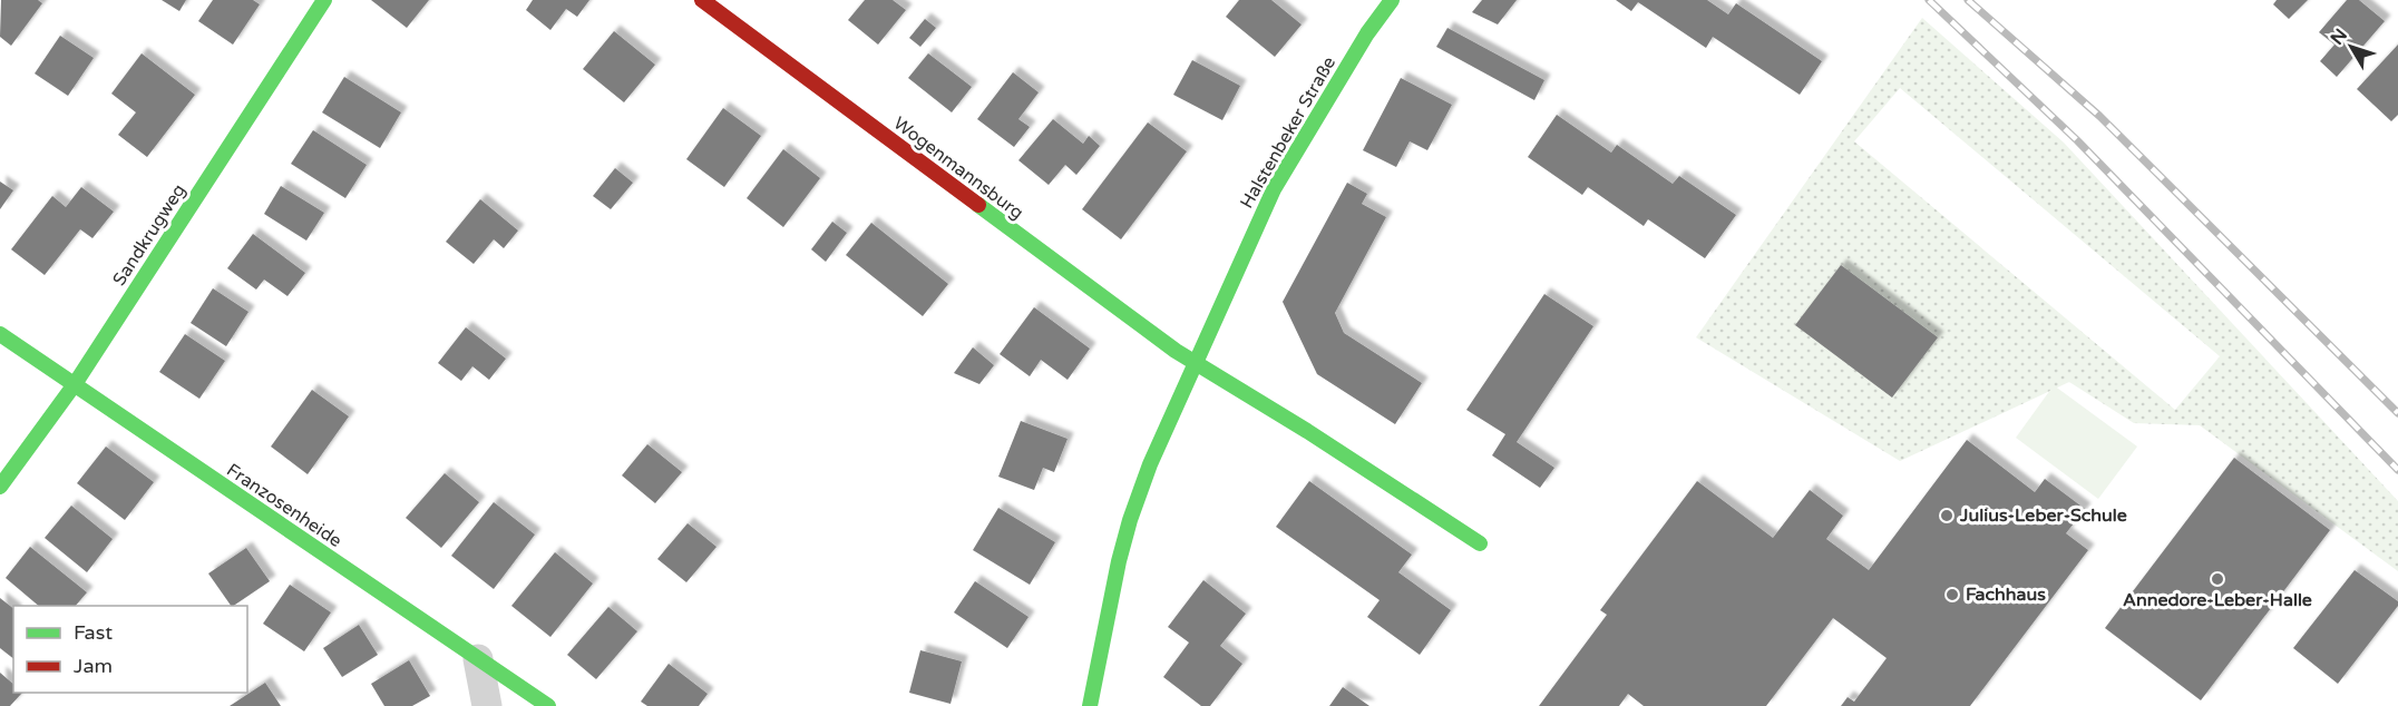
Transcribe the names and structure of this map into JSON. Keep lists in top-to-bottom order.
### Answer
{
  "streets": {
    "street": [
      "Halstenbeker Straße",
      "Wogenmannsburg",
      "Sandkrugweg",
      "Franzosenheide"
    ]
  },
  "crossings": [
    ["Halstenbeker Straße", "Wogenmannsburg"],
    ["Sandkrugweg", "Franzosenheide"]
  ],
  "places": ["Julius-Leber-Schule", "Annedore-Leber-Halle", "Fachhaus"],
  "legend": ["Fast", "Jam"],
  "north": "top left"
}
